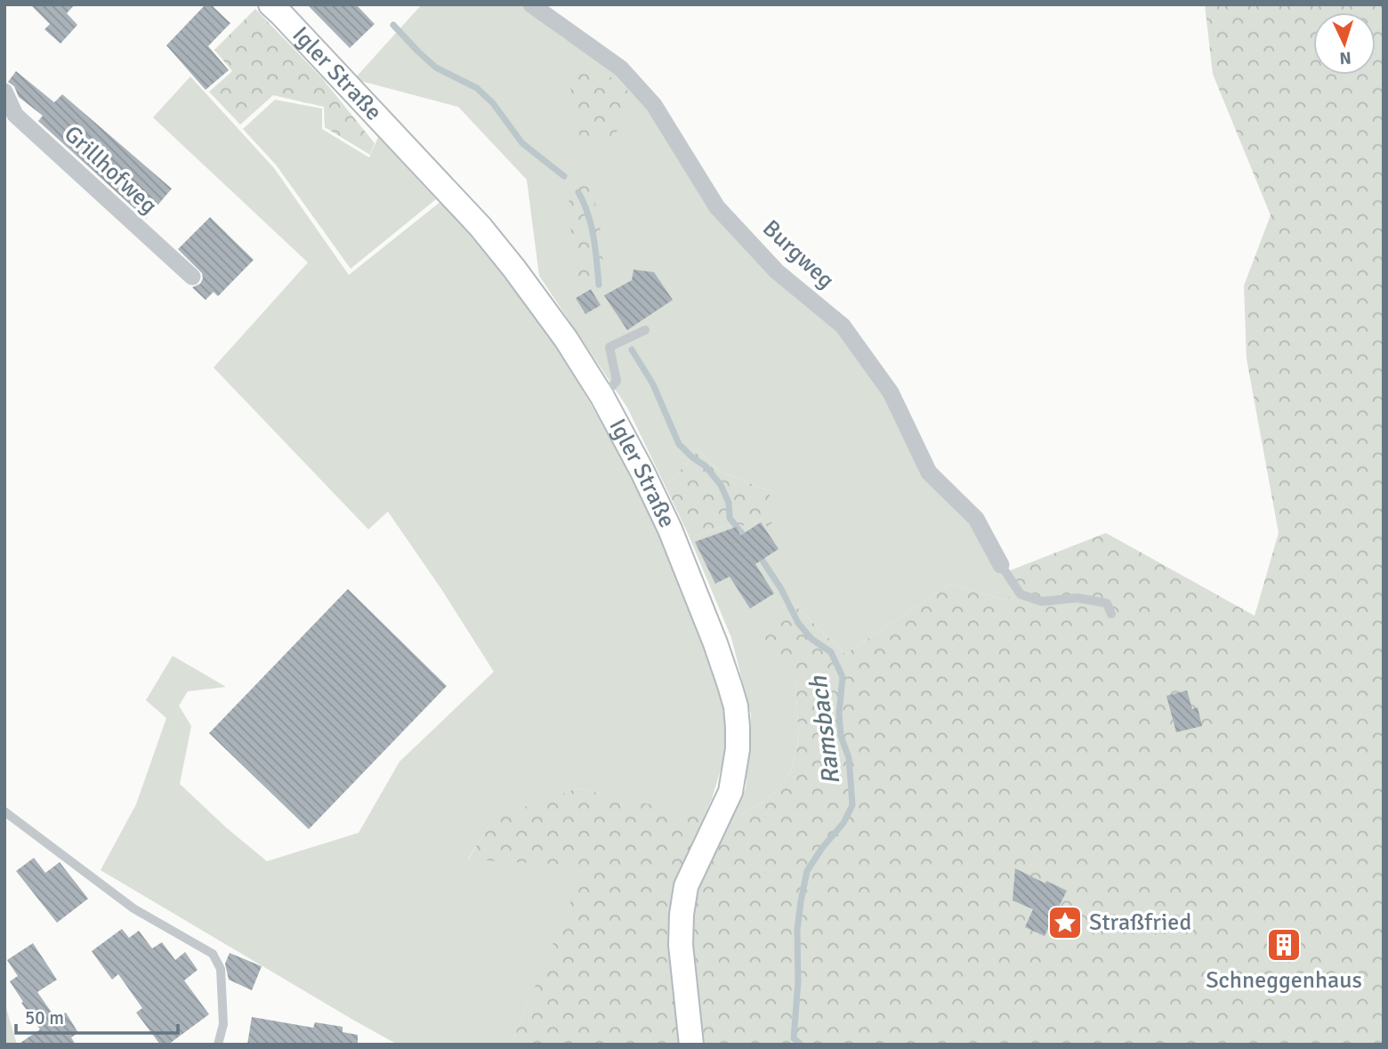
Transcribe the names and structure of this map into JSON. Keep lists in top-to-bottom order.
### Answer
{
  "streets": {
    "main road": ["Igler Straße"],
    "street": ["Grillhofweg", "Burgweg"]
  },
  "water": ["Ramsbach"],
  "places": {
    "place": ["Straßfried"],
    "building": ["Schneggenhaus"]
  },
  "scale_bar": "50 m",
  "north": "bottom"
}
